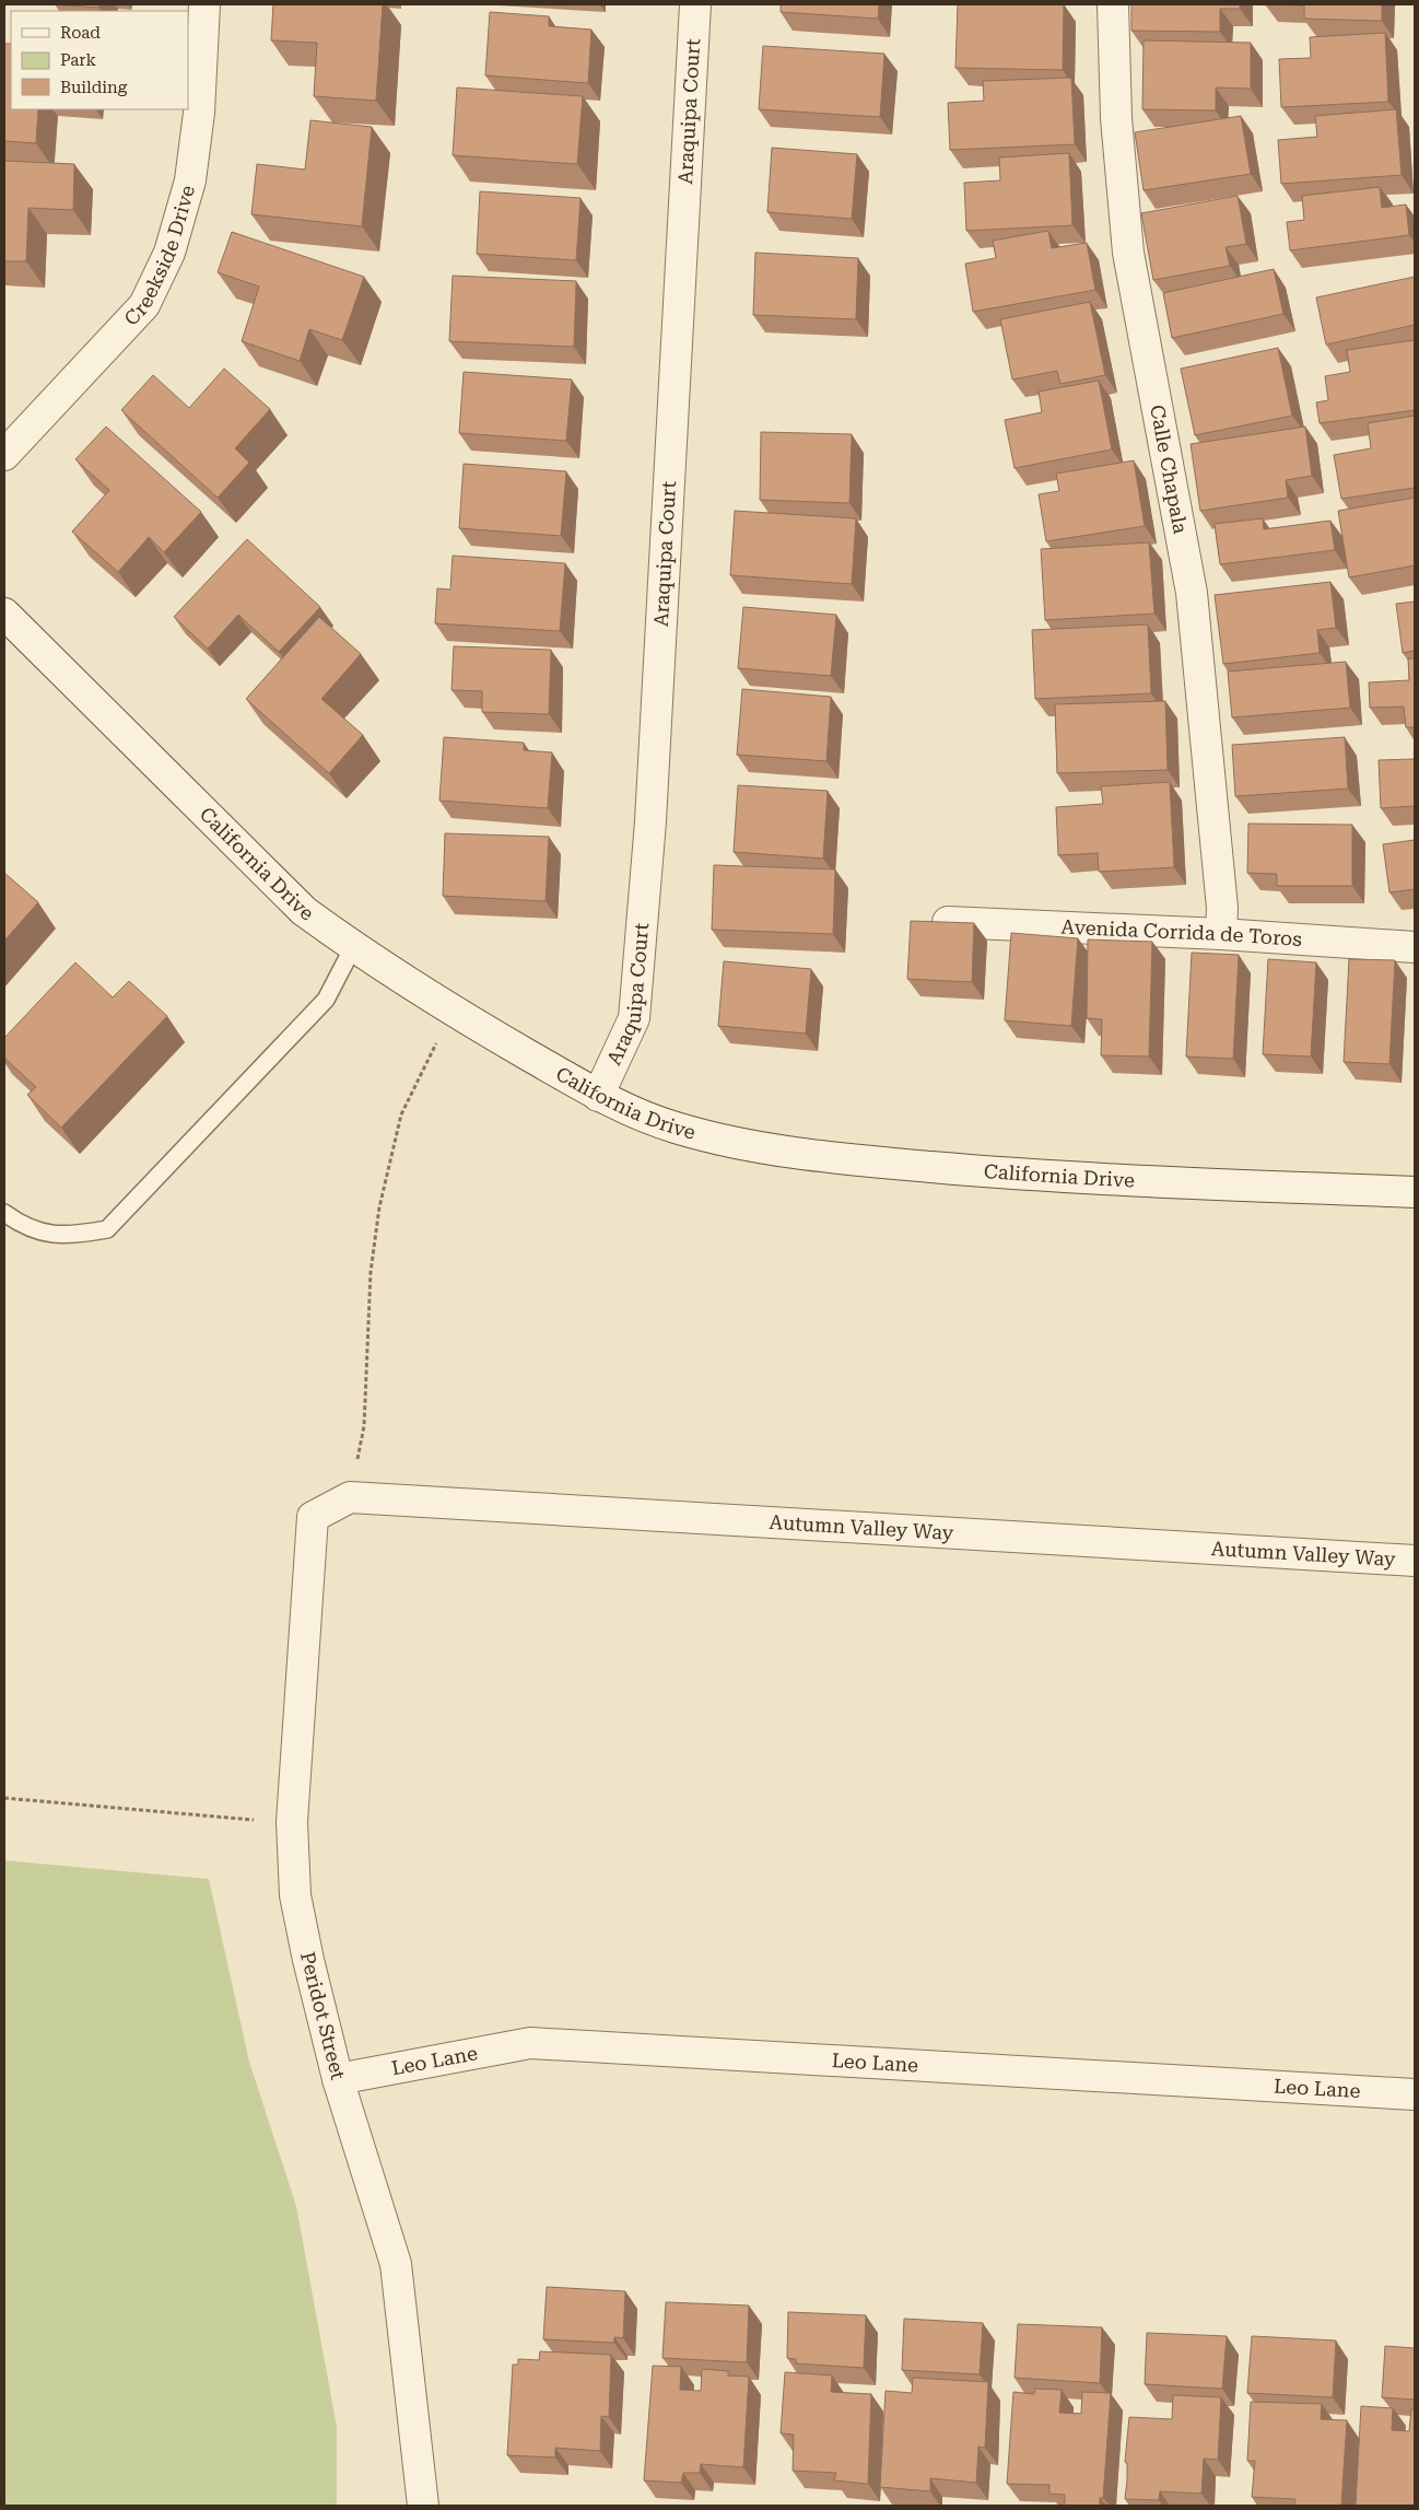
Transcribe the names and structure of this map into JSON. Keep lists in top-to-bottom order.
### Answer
{
  "streets": {
    "street": [
      "Araquipa Court",
      "Creekside Drive",
      "Calle Chapala",
      "California Drive",
      "Avenida Corrida de Toros",
      "Autumn Valley Way",
      "Peridot Street",
      "Leo Lane"
    ]
  },
  "crossings": [
    ["Araquipa Court", "California Drive"],
    ["Calle Chapala", "Avenida Corrida de Toros"],
    ["Autumn Valley Way", "Peridot Street"],
    ["Peridot Street", "Leo Lane"]
  ],
  "legend": ["Road", "Park", "Building"]
}
